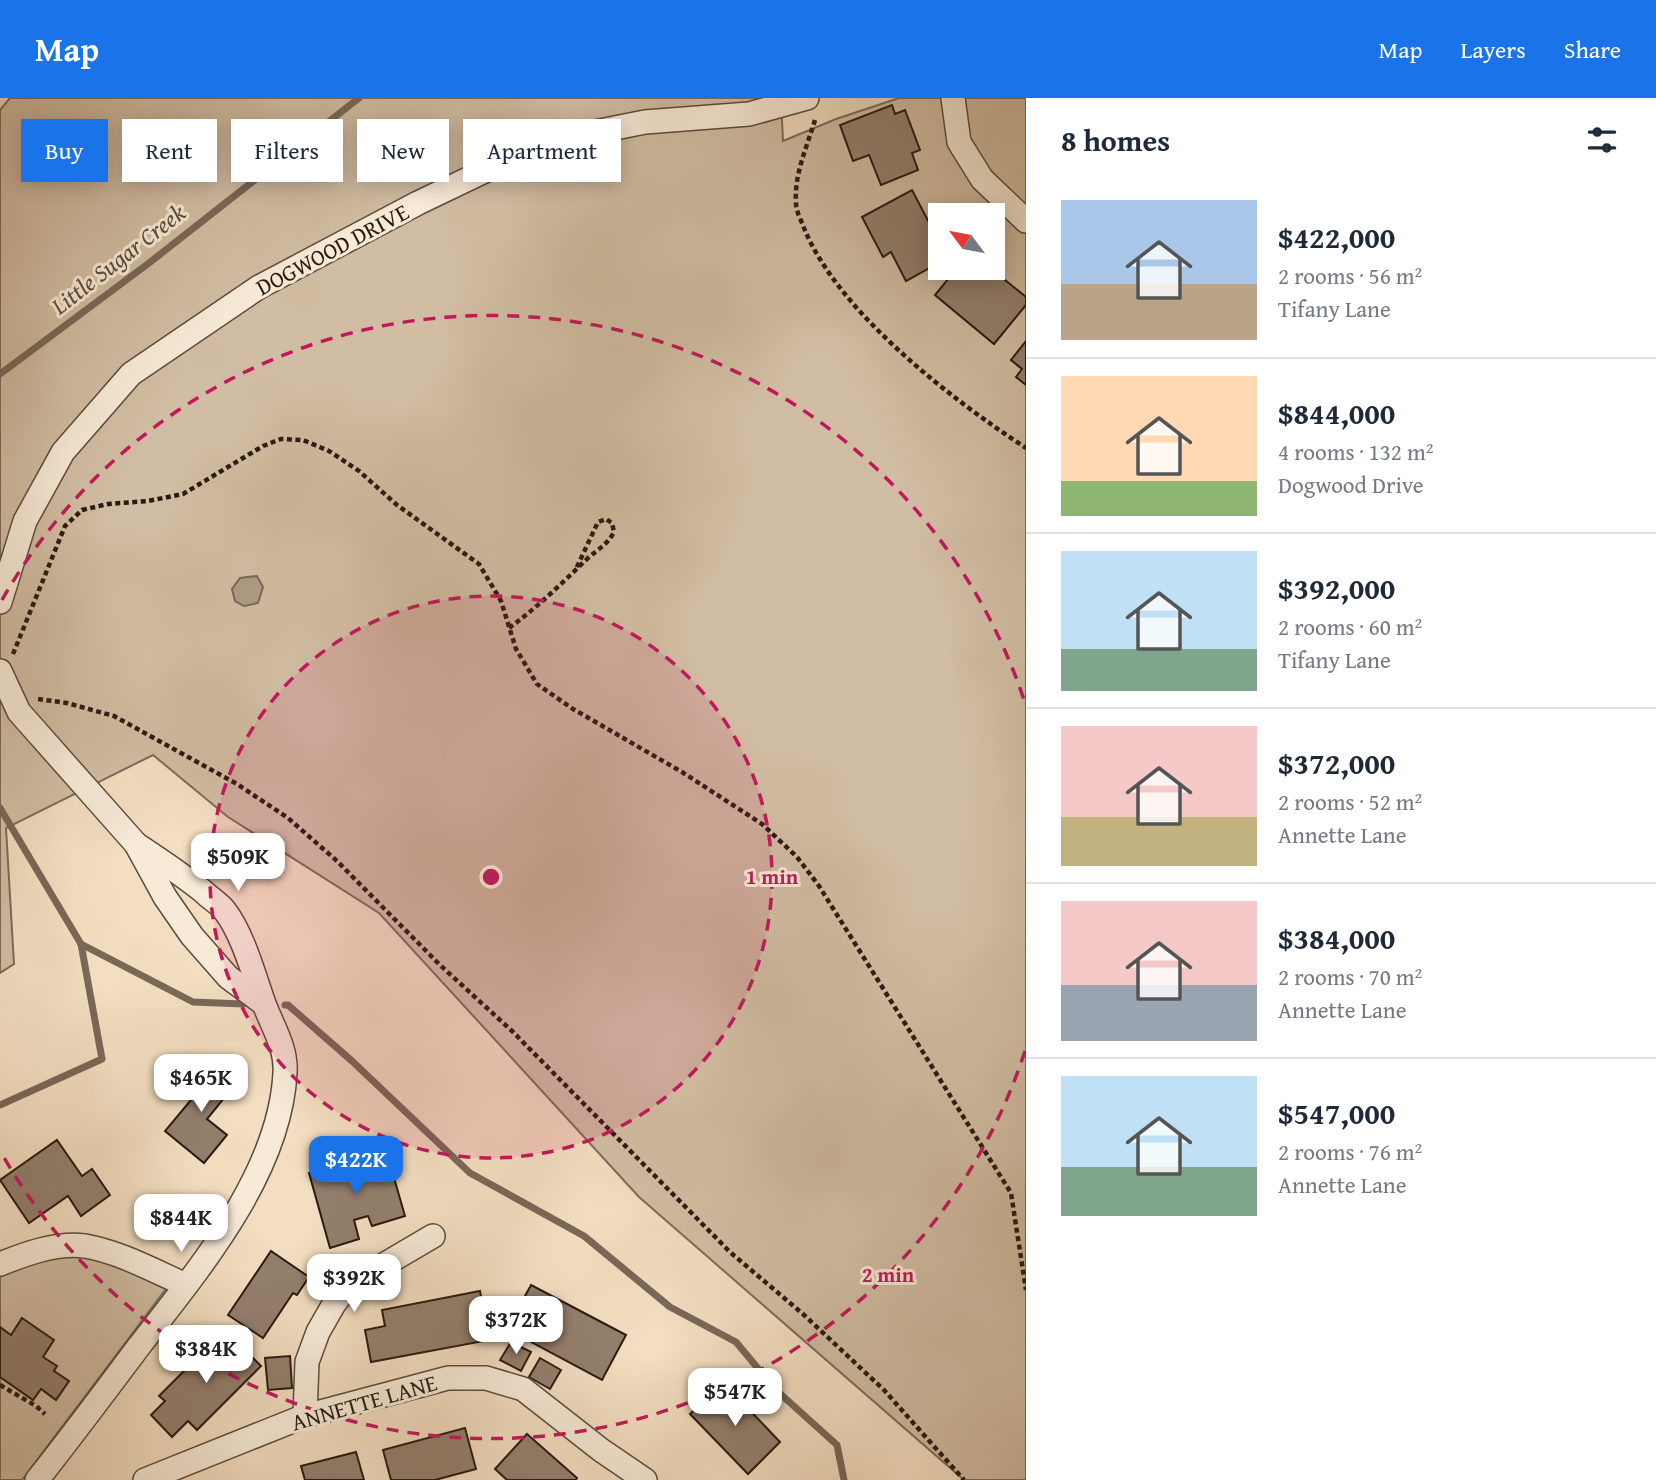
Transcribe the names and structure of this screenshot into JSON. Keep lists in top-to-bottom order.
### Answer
{
  "streets": {
    "street": ["DOGWOOD DRIVE", "ANNETTE LANE"]
  },
  "water": ["Little Sugar Creek"],
  "north": "top left",
  "page": {
    "header": "Map",
    "nav": ["Map", "Layers", "Share"],
    "heading": "8 homes",
    "chip": [
      "Buy",
      "Rent",
      "Filters",
      "New",
      "Apartment"
    ],
    "list": [
      {
        "name": "$422,000",
        "note": "2 rooms · 56 m² · Tifany Lane"
      },
      {
        "name": "$844,000",
        "note": "4 rooms · 132 m² · Dogwood Drive"
      },
      {
        "name": "$392,000",
        "note": "2 rooms · 60 m² · Tifany Lane"
      },
      {
        "name": "$372,000",
        "note": "2 rooms · 52 m² · Annette Lane"
      },
      {
        "name": "$384,000",
        "note": "2 rooms · 70 m² · Annette Lane"
      },
      {
        "name": "$547,000",
        "note": "2 rooms · 76 m² · Annette Lane"
      }
    ],
    "price": [
      "$509K",
      "$465K",
      "$422K",
      "$844K",
      "$392K",
      "$372K",
      "$384K",
      "$547K"
    ]
  },
  "rings": ["1 min", "2 min"]
}
